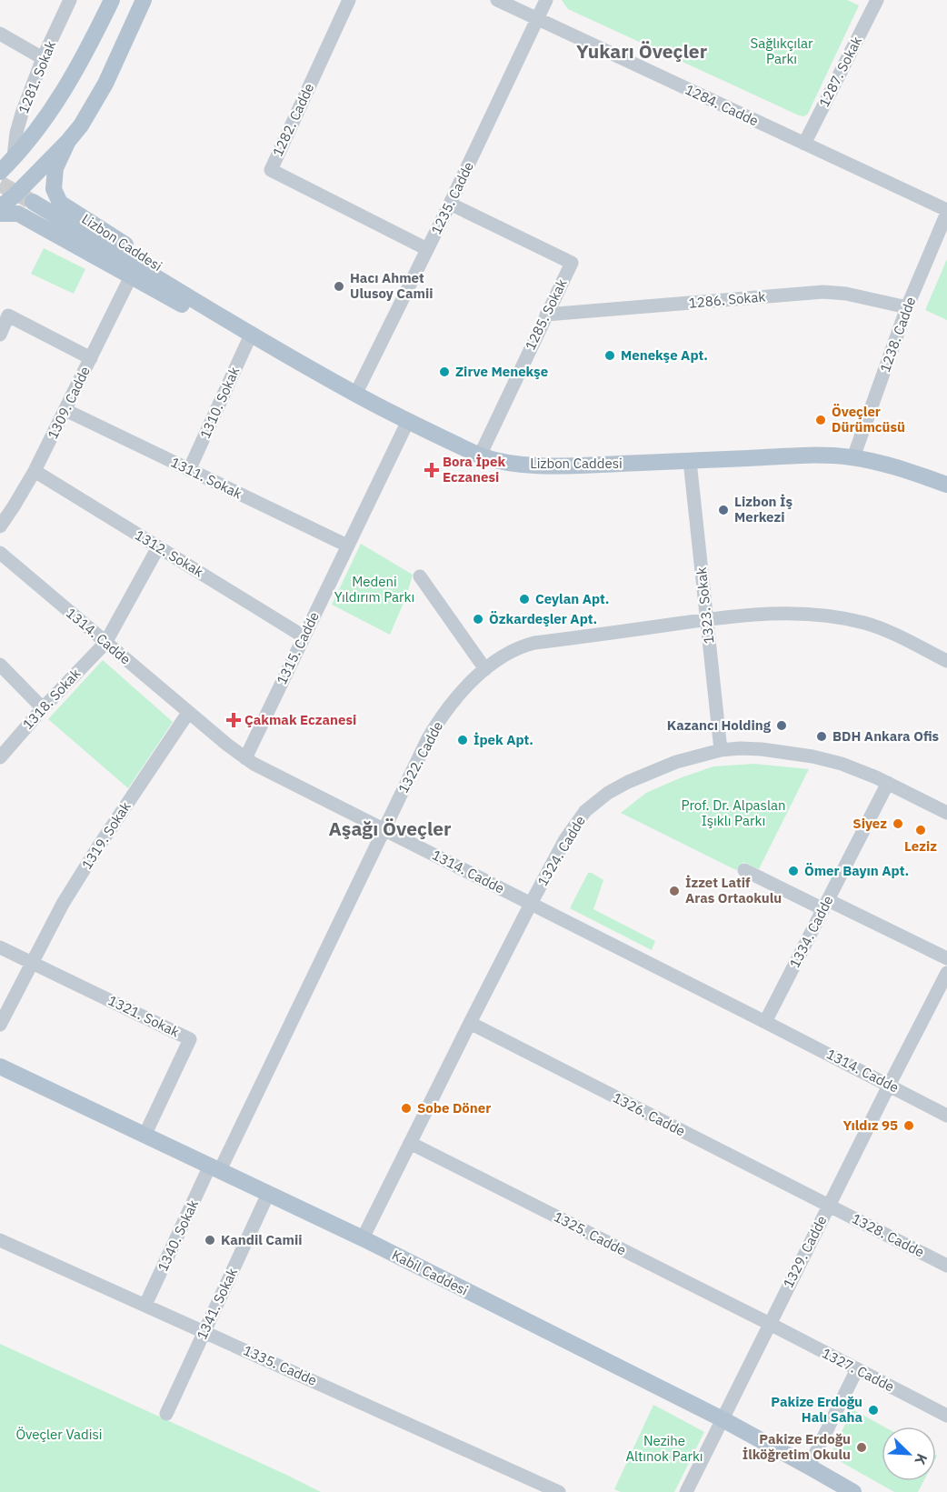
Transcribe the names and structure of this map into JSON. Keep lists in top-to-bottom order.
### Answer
{
  "streets": {
    "main road": ["Lizbon Caddesi", "Kabil Caddesi"],
    "street": [
      "1287. Sokak",
      "1281. Sokak",
      "1284. Cadde",
      "1282. Cadde",
      "1235. Cadde",
      "1286. Sokak",
      "1285. Sokak",
      "1238. Cadde",
      "1309. Cadde",
      "1310. Sokak",
      "1311. Sokak",
      "1312. Sokak",
      "1323. Sokak",
      "1314. Cadde",
      "1315. Cadde",
      "1318. Sokak",
      "1322. Cadde",
      "1319. Sokak",
      "1324. Cadde",
      "1334. Cadde",
      "1321. Sokak",
      "1326. Cadde",
      "1325. Cadde",
      "1340. Sokak",
      "1328. Cadde",
      "1329. Cadde",
      "1341. Sokak",
      "1335. Cadde",
      "1327. Cadde"
    ]
  },
  "crossings": [
    ["1287. Sokak", "1284. Cadde"],
    ["1284. Cadde", "1235. Cadde"],
    ["1284. Cadde", "1238. Cadde"],
    ["1282. Cadde", "1235. Cadde"],
    ["1235. Cadde", "Lizbon Caddesi"],
    ["1235. Cadde", "1285. Sokak"],
    ["Lizbon Caddesi", "1285. Sokak"],
    ["Lizbon Caddesi", "1238. Cadde"],
    ["Lizbon Caddesi", "1309. Cadde"],
    ["Lizbon Caddesi", "1310. Sokak"],
    ["Lizbon Caddesi", "1323. Sokak"],
    ["Lizbon Caddesi", "1315. Cadde"],
    ["1286. Sokak", "1285. Sokak"],
    ["1286. Sokak", "1238. Cadde"],
    ["1309. Cadde", "1311. Sokak"],
    ["1309. Cadde", "1312. Sokak"],
    ["1310. Sokak", "1311. Sokak"],
    ["1311. Sokak", "1315. Cadde"],
    ["1312. Sokak", "1315. Cadde"],
    ["1312. Sokak", "1318. Sokak"],
    ["1323. Sokak", "1322. Cadde"],
    ["1323. Sokak", "1324. Cadde"],
    ["1314. Cadde", "1315. Cadde"],
    ["1314. Cadde", "1318. Sokak"],
    ["1314. Cadde", "1322. Cadde"],
    ["1314. Cadde", "1319. Sokak"],
    ["1314. Cadde", "1324. Cadde"],
    ["1314. Cadde", "1334. Cadde"],
    ["1314. Cadde", "1329. Cadde"],
    ["1322. Cadde", "1340. Sokak"],
    ["1322. Cadde", "Kabil Caddesi"],
    ["1319. Sokak", "1321. Sokak"],
    ["1324. Cadde", "1334. Cadde"],
    ["1324. Cadde", "1326. Cadde"],
    ["1324. Cadde", "1325. Cadde"],
    ["1324. Cadde", "Kabil Caddesi"],
    ["1321. Sokak", "Kabil Caddesi"],
    ["1326. Cadde", "1328. Cadde"],
    ["1326. Cadde", "1329. Cadde"],
    ["1325. Cadde", "1329. Cadde"],
    ["1325. Cadde", "1327. Cadde"],
    ["1340. Sokak", "Kabil Caddesi"],
    ["1340. Sokak", "1335. Cadde"],
    ["1328. Cadde", "1329. Cadde"],
    ["1329. Cadde", "Kabil Caddesi"],
    ["1329. Cadde", "1327. Cadde"],
    ["Kabil Caddesi", "1341. Sokak"],
    ["1341. Sokak", "1335. Cadde"]
  ],
  "districts": ["Yukarı Öveçler", "Aşağı Öveçler"],
  "parks": [
    "Sağlıkçılar Parkı",
    "Medeni Yıldırım Parkı",
    "Prof. Dr. Alpaslan Işıklı Parkı",
    "Öveçler Vadisi",
    "Nezihe Altınok Parkı"
  ],
  "places": {
    "other": [
      "Hacı Ahmet Ulusoy Camii",
      "Menekşe Apt.",
      "Zirve Menekşe",
      "Öveçler Dürümcüsü",
      "Lizbon İş Merkezi",
      "Ceylan Apt.",
      "Özkardeşler Apt.",
      "Kazancı Holding",
      "BDH Ankara Ofis",
      "İpek Apt.",
      "Siyez",
      "Leziz",
      "Ömer Bayın Apt.",
      "İzzet Latif Aras Ortaokulu",
      "Sobe Döner",
      "Yıldız 95",
      "Kandil Camii",
      "Pakize Erdoğu Halı Saha",
      "Pakize Erdoğu İlköğretim Okulu"
    ],
    "health": ["Bora İpek Eczanesi", "Çakmak Eczanesi"]
  },
  "north": "bottom right"
}
